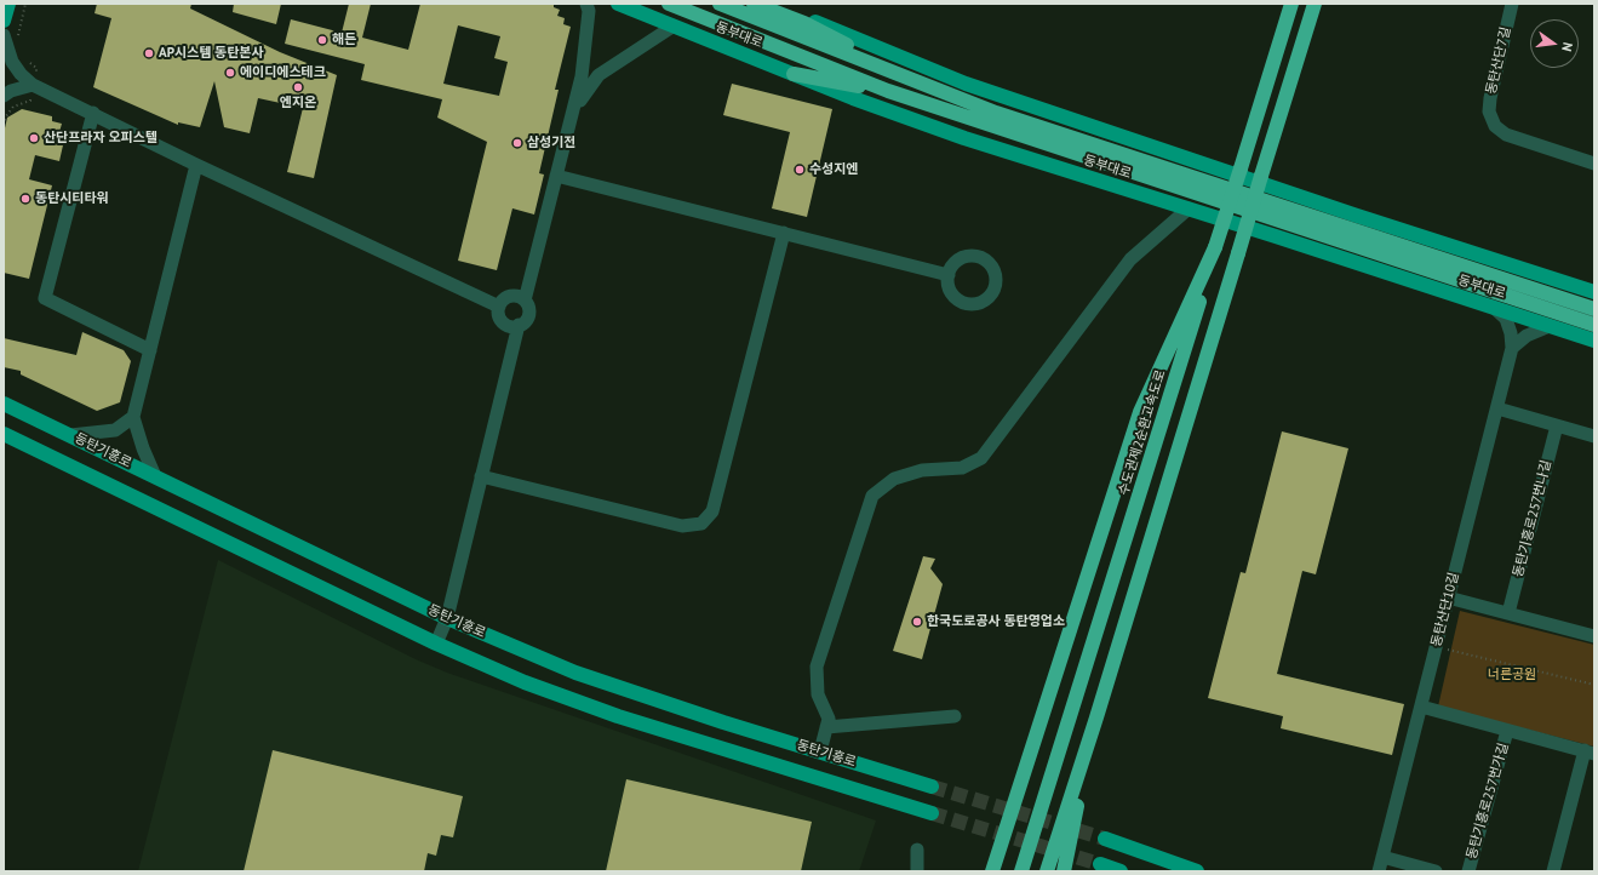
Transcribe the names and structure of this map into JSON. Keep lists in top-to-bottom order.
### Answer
{
  "streets": {
    "highway": ["동부대로", "수도권제2순환고속도로"],
    "main road": ["동탄기흥로"],
    "street": [
      "동탄산단7길",
      "동탄기흥로257번나길",
      "동탄산단10길",
      "동탄기흥로257번가길"
    ]
  },
  "parks": ["너른공원"],
  "places": [
    "해든",
    "AP시스템 동탄본사",
    "에이디에스테크",
    "엔지온",
    "산단프라자 오피스텔",
    "삼성기전",
    "수성지엔",
    "동탄시티타워",
    "한국도로공사 동탄영업소"
  ],
  "north": "right"
}
